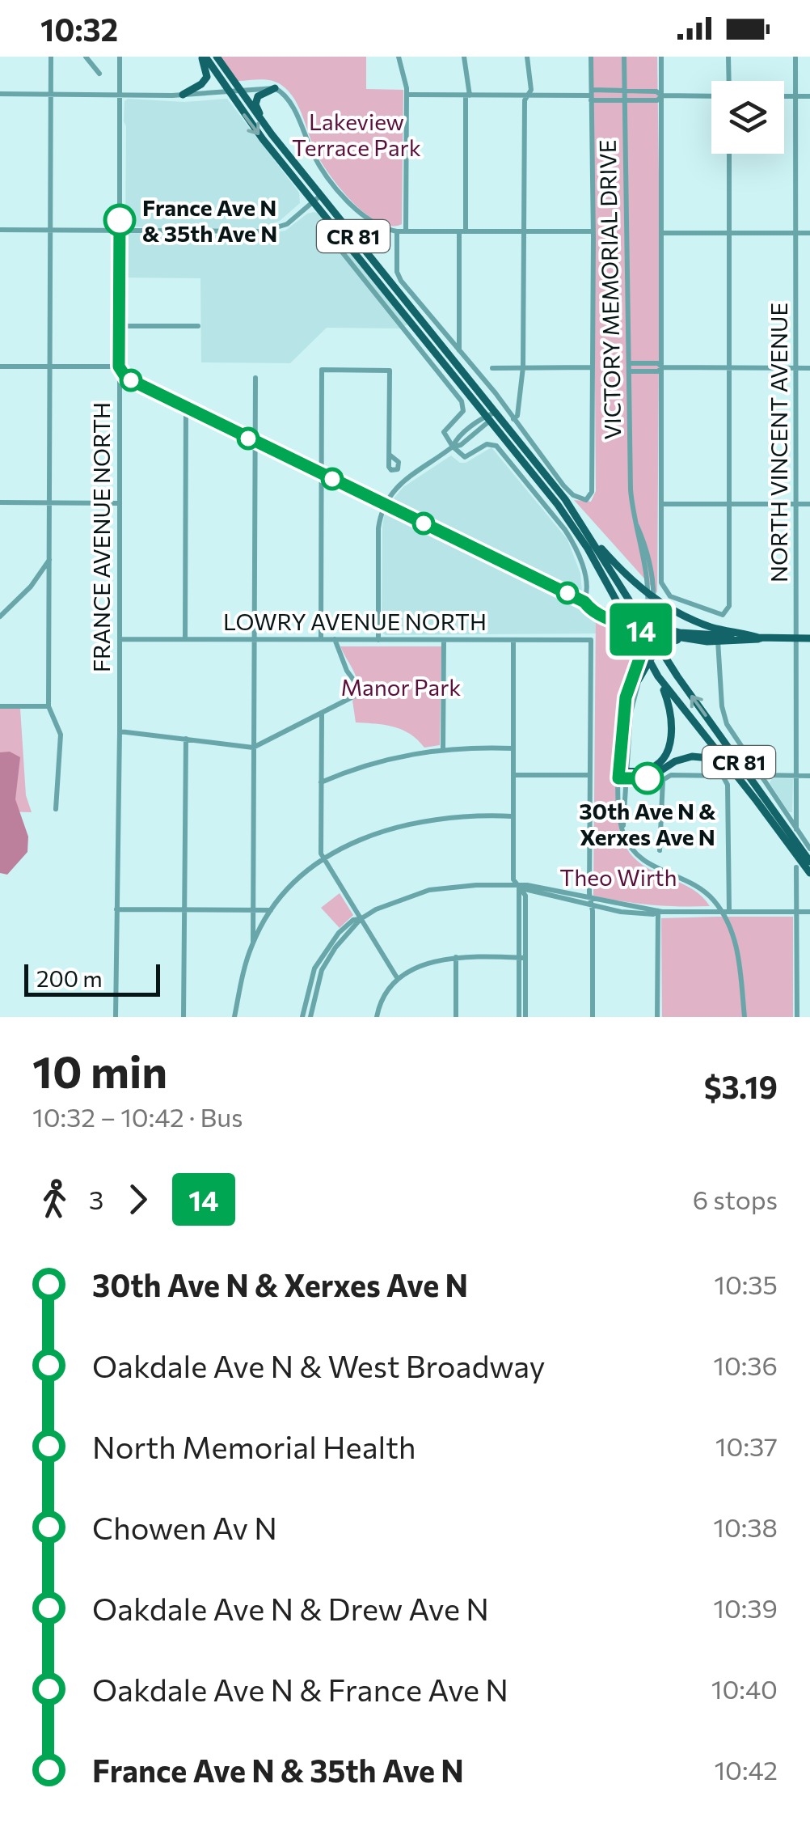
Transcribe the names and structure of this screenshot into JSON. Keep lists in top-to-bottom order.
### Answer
{
  "streets": {
    "main road": ["CR 81"],
    "street": [
      "VICTORY MEMORIAL DRIVE",
      "NORTH VINCENT AVENUE",
      "FRANCE AVENUE NORTH",
      "LOWRY AVENUE NORTH"
    ]
  },
  "crossings": [
    ["FRANCE AVENUE NORTH", "LOWRY AVENUE NORTH"]
  ],
  "parks": ["Lakeview Terrace Park", "Manor Park", "Theo Wirth"],
  "places": ["France Ave N & 35th Ave N", "30th Ave N & Xerxes Ave N"],
  "lines": ["bus line 14"],
  "scale_bar": "200 m",
  "page": {
    "status": "10:32",
    "on_map": "14",
    "scale": "200 m",
    "heading": ["10 min", "10:32 – 10:42 · Bus", "$3.19"],
    "legs": ["3", "14", "6 stops"],
    "list": [
      {
        "name": "30th Ave N & Xerxes Ave N",
        "value": "10:35"
      },
      {
        "name": "Oakdale Ave N & West Broadway",
        "value": "10:36"
      },
      {
        "name": "North Memorial Health",
        "value": "10:37"
      },
      {
        "name": "Chowen Av N",
        "value": "10:38"
      },
      {
        "name": "Oakdale Ave N & Drew Ave N",
        "value": "10:39"
      },
      {
        "name": "Oakdale Ave N & France Ave N",
        "value": "10:40"
      },
      {
        "name": "France Ave N & 35th Ave N",
        "value": "10:42"
      }
    ]
  }
}
